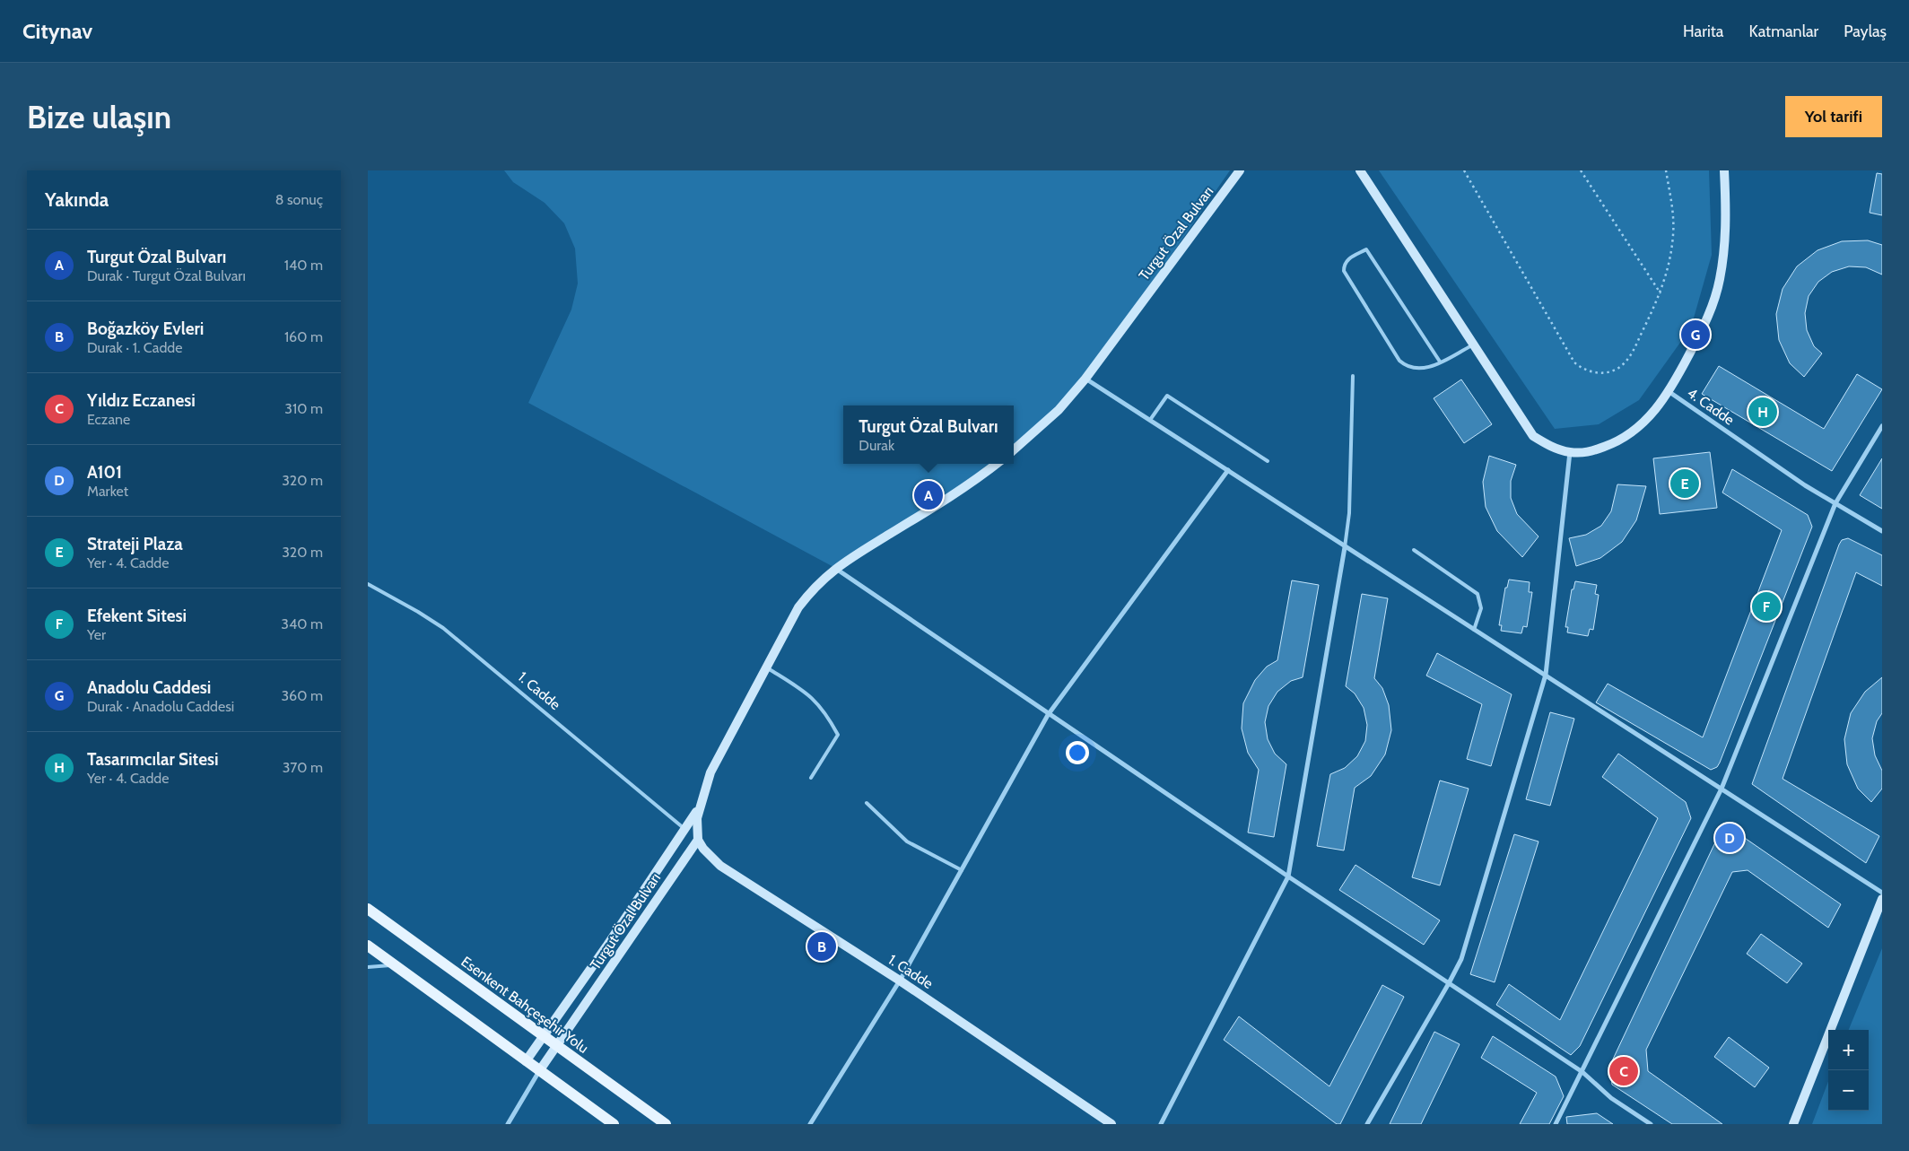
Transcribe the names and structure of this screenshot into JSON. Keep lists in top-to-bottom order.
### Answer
{
  "streets": {
    "main road": ["Esenkent Bahçeşehir Yolu"],
    "street": ["Turgut Özal Bulvarı", "4. Cadde", "1. Cadde"]
  },
  "crossings": [
    ["Turgut Özal Bulvarı", "1. Cadde"],
    ["Turgut Özal Bulvarı", "Esenkent Bahçeşehir Yolu"]
  ],
  "page": {
    "header": "Citynav",
    "nav": ["Harita", "Katmanlar", "Paylaş"],
    "buttons": "Yol tarifi",
    "title": "Bize ulaşın",
    "heading": ["Yakında", "8 sonuç"],
    "list": [
      {
        "mark": "A",
        "name": "Turgut Özal Bulvarı",
        "note": "Durak · Turgut Özal Bulvarı",
        "value": "140 m"
      },
      {
        "mark": "B",
        "name": "Boğazköy Evleri",
        "note": "Durak · 1. Cadde",
        "value": "160 m"
      },
      {
        "mark": "C",
        "name": "Yıldız Eczanesi",
        "note": "Eczane",
        "value": "310 m"
      },
      {
        "mark": "D",
        "name": "A101",
        "note": "Market",
        "value": "320 m"
      },
      {
        "mark": "E",
        "name": "Strateji Plaza",
        "note": "Yer · 4. Cadde",
        "value": "320 m"
      },
      {
        "mark": "F",
        "name": "Efekent Sitesi",
        "note": "Yer",
        "value": "340 m"
      },
      {
        "mark": "G",
        "name": "Anadolu Caddesi",
        "note": "Durak · Anadolu Caddesi",
        "value": "360 m"
      },
      {
        "mark": "H",
        "name": "Tasarımcılar Sitesi",
        "note": "Yer · 4. Cadde",
        "value": "370 m"
      }
    ],
    "pins": [
      "G",
      "H",
      "E",
      "A",
      "F",
      "D",
      "B",
      "C"
    ],
    "popup": ["Turgut Özal Bulvarı", "Durak"],
    "map_buttons": ["+", "−"]
  }
}
